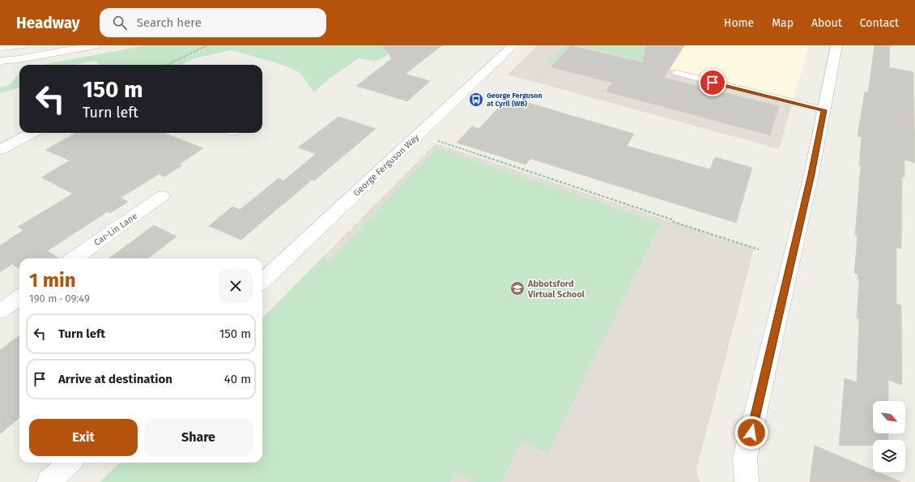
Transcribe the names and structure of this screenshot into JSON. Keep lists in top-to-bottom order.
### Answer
{
  "streets": {
    "street": ["George Ferguson Way", "Car-Lin Lane"]
  },
  "places": {
    "bus stop": ["George Ferguson at Cyril (WB)"],
    "school or university": ["Abbotsford Virtual School"]
  },
  "north": "bottom right",
  "page": {
    "header": "Headway",
    "search": "Search here",
    "nav": [
      "Home",
      "Map",
      "About",
      "Contact"
    ],
    "turn": ["150 m", "Turn left"],
    "heading": ["1 min", "190 m · 09:49"],
    "list": [
      {
        "name": "Turn left",
        "value": "150 m"
      },
      {
        "name": "Arrive at destination",
        "value": "40 m"
      }
    ],
    "buttons": ["Exit", "Share"]
  }
}
